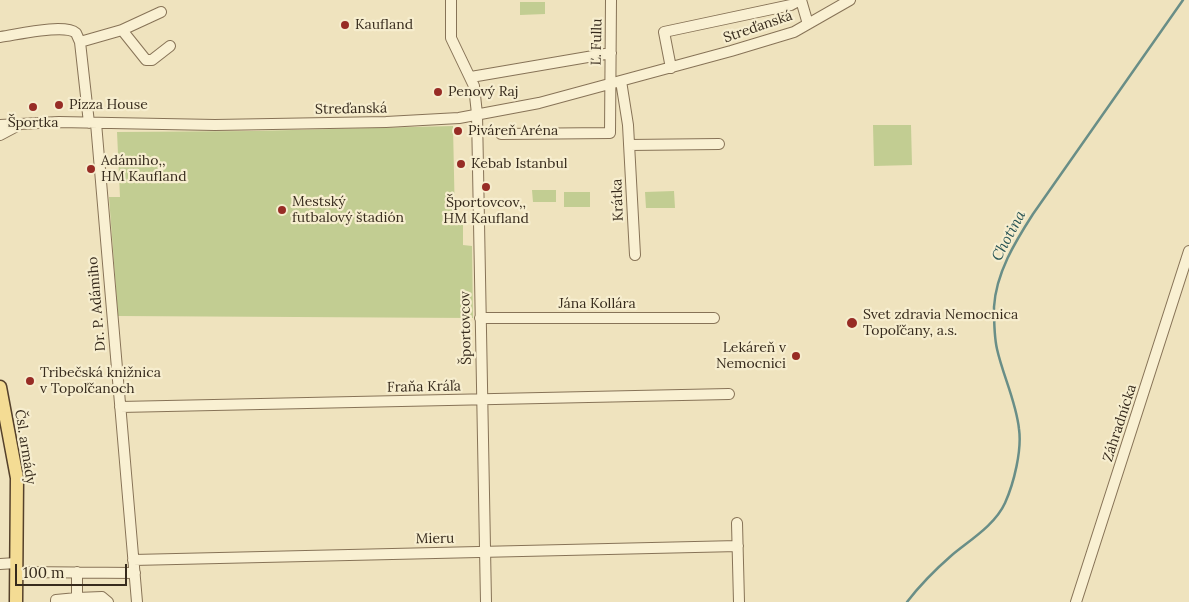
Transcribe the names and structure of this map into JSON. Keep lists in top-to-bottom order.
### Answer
{
  "streets": {
    "main road": ["Čsl. armády"],
    "street": [
      "Streďanská",
      "Ľ. Fullu",
      "Krátka",
      "Dr. P. Adámiho",
      "Jána Kollára",
      "Športovcov",
      "Fraňa Kráľa",
      "Záhradnícka",
      "Mieru"
    ]
  },
  "crossings": [
    ["Streďanská", "Ľ. Fullu"],
    ["Streďanská", "Krátka"],
    ["Streďanská", "Dr. P. Adámiho"],
    ["Streďanská", "Športovcov"],
    ["Dr. P. Adámiho", "Fraňa Kráľa"],
    ["Dr. P. Adámiho", "Mieru"],
    ["Jána Kollára", "Športovcov"],
    ["Športovcov", "Fraňa Kráľa"],
    ["Športovcov", "Mieru"]
  ],
  "water": ["Chotina"],
  "places": [
    "Kaufland",
    "Penový Raj",
    "Pizza House",
    "Športka",
    "Piváreň Aréna",
    "Kebab Istanbul",
    "Adámiho,, HM Kaufland",
    "Športovcov,, HM Kaufland",
    "Mestský futbalový štadión",
    "Svet zdravia Nemocnica Topoľčany, a.s.",
    "Lekáreň v Nemocnici",
    "Tribečská knižnica v Topoľčanoch"
  ],
  "scale_bar": "100 m"
}
